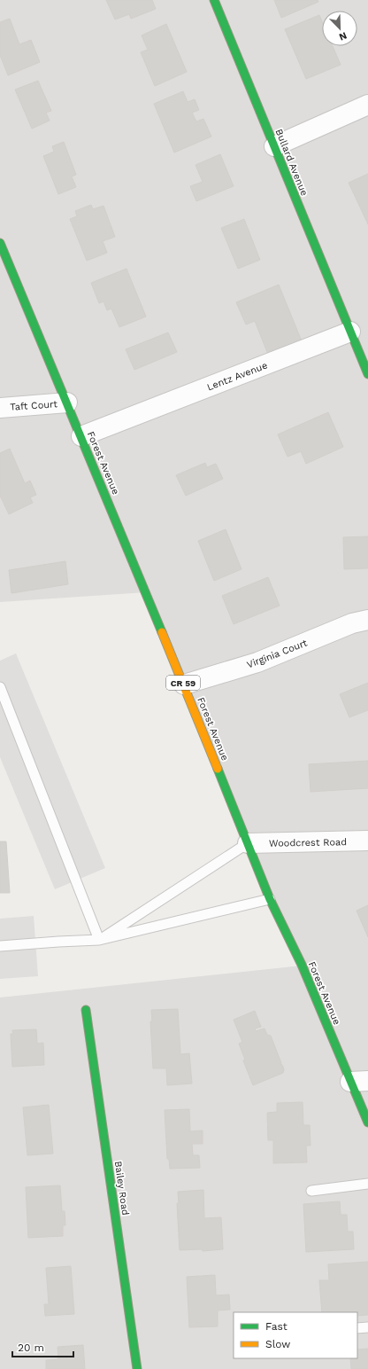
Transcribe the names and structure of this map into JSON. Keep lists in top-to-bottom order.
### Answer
{
  "streets": {
    "main road": [
      "Bullard Avenue",
      "Forest Avenue",
      "CR 59",
      "Bailey Road"
    ],
    "street": [
      "Lentz Avenue",
      "Taft Court",
      "Virginia Court",
      "Woodcrest Road"
    ]
  },
  "crossings": [
    ["Bullard Avenue", "Lentz Avenue"],
    ["Lentz Avenue", "Forest Avenue"],
    ["Taft Court", "Forest Avenue"],
    ["Forest Avenue", "Virginia Court"],
    ["Forest Avenue", "Woodcrest Road"]
  ],
  "legend": ["Fast", "Slow"],
  "scale_bar": "20 m",
  "north": "bottom right"
}
